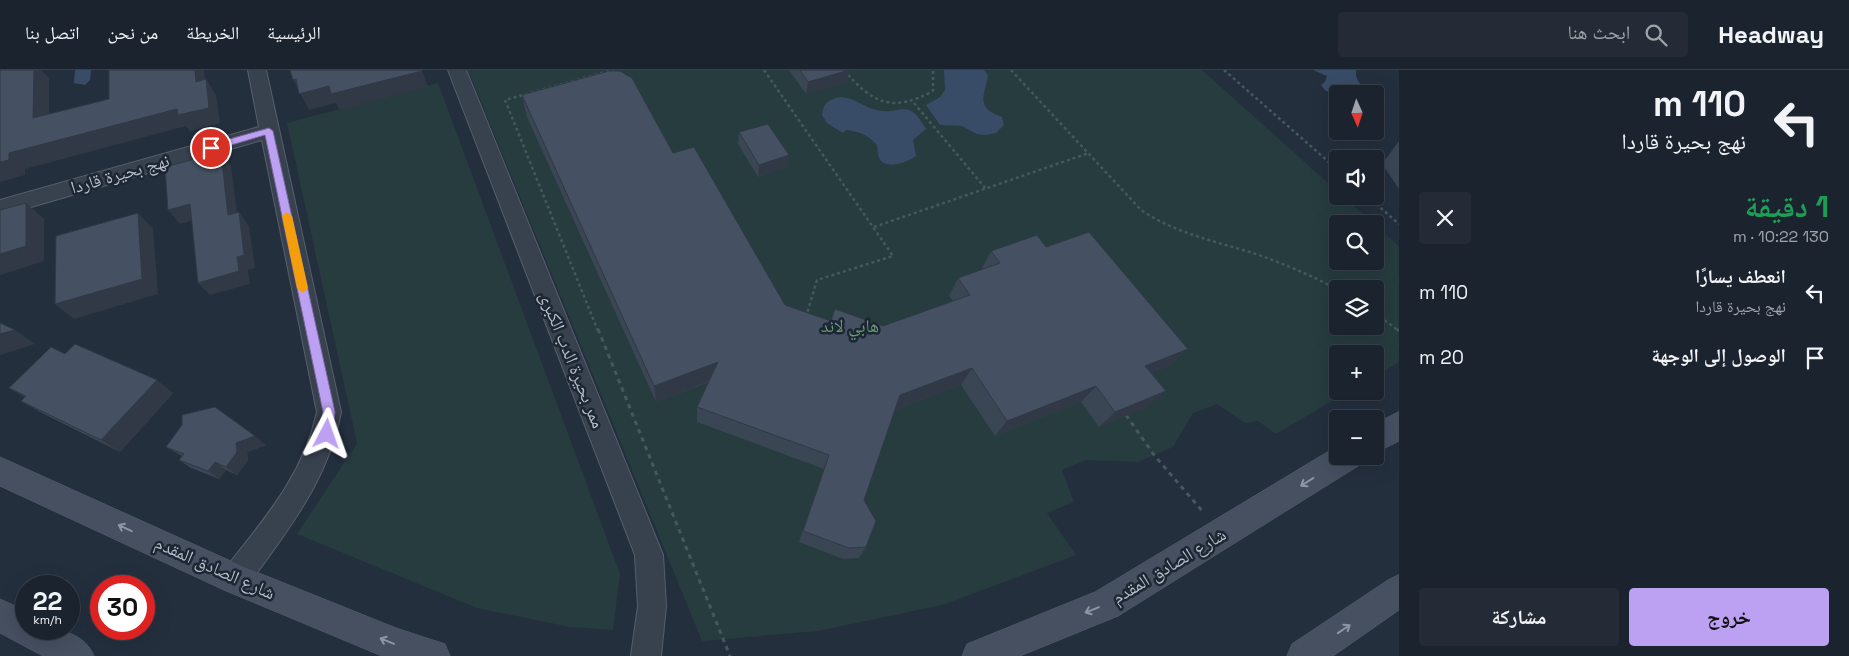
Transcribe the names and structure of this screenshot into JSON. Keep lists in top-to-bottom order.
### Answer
{
  "streets": {
    "main road": ["شارع الصادق المقدم"],
    "street": ["نهج بحيرة قاردا", "ممر بحيرة الدب الكبرى"]
  },
  "one_way": ["شارع الصادق المقدم"],
  "parks": ["هابي لاند"],
  "north": "bottom",
  "page": {
    "header": "Headway",
    "search": "ابحث هنا",
    "nav": [
      "الرئيسية",
      "الخريطة",
      "من نحن",
      "اتصل بنا"
    ],
    "turn": ["110 m", "نهج بحيرة قاردا"],
    "map_buttons": ["+", "−"],
    "heading": ["1 دقيقة", "130 m · 10:22"],
    "list": [
      {
        "name": "انعطف يسارًا",
        "note": "نهج بحيرة قاردا",
        "value": "110 m"
      },
      {
        "name": "الوصول إلى الوجهة",
        "value": "20 m"
      }
    ],
    "speed": "22 km/h",
    "limit": "30",
    "buttons": ["خروج", "مشاركة"]
  }
}
